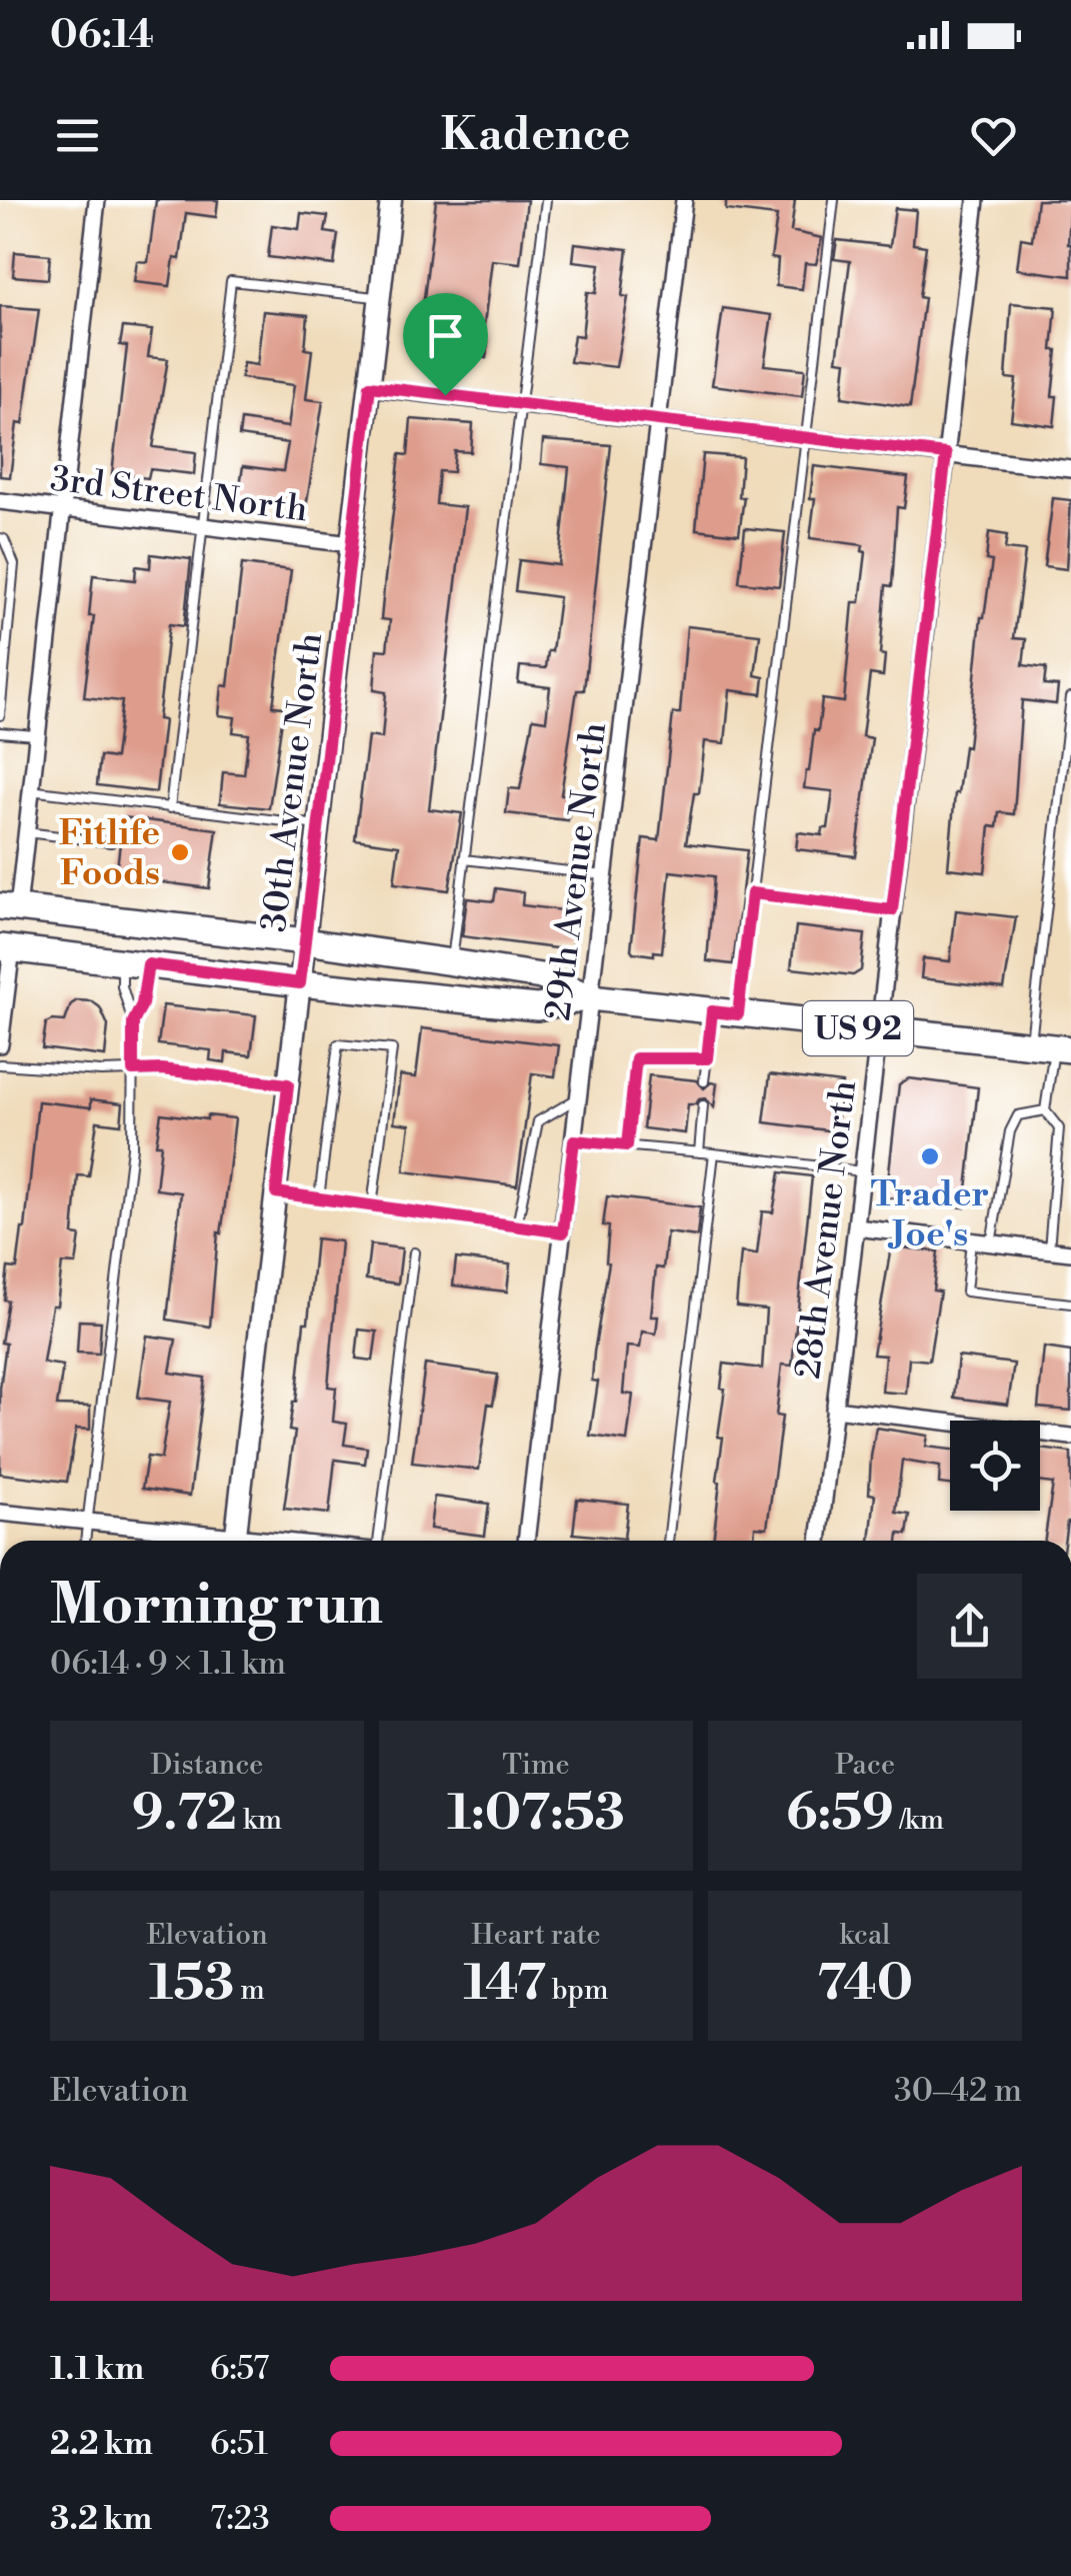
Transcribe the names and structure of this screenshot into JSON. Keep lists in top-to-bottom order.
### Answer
{
  "streets": {
    "main road": ["US 92"],
    "street": [
      "3rd Street North",
      "30th Avenue North",
      "29th Avenue North",
      "28th Avenue North"
    ]
  },
  "crossings": [
    ["3rd Street North", "30th Avenue North"],
    ["30th Avenue North", "US 92"],
    ["29th Avenue North", "US 92"],
    ["US 92", "28th Avenue North"]
  ],
  "places": ["Fitlife Foods", "Trader Joe's"],
  "page": {
    "status": "06:14",
    "header": "Kadence",
    "heading": ["Morning run", "06:14 · 9 × 1.1 km"],
    "stats": [
      ["Distance", "9.72 km"],
      ["Time", "1:07:53"],
      ["Pace", "6:59 /km"],
      ["Elevation", "153 m"],
      ["Heart rate", "147 bpm"],
      ["kcal", "740"]
    ],
    "chart": ["Elevation", "30–42 m"],
    "list": [
      {
        "name": "1.1 km",
        "note": "6:57"
      },
      {
        "name": "2.2 km",
        "note": "6:51"
      },
      {
        "name": "3.2 km",
        "note": "7:23"
      }
    ]
  }
}
